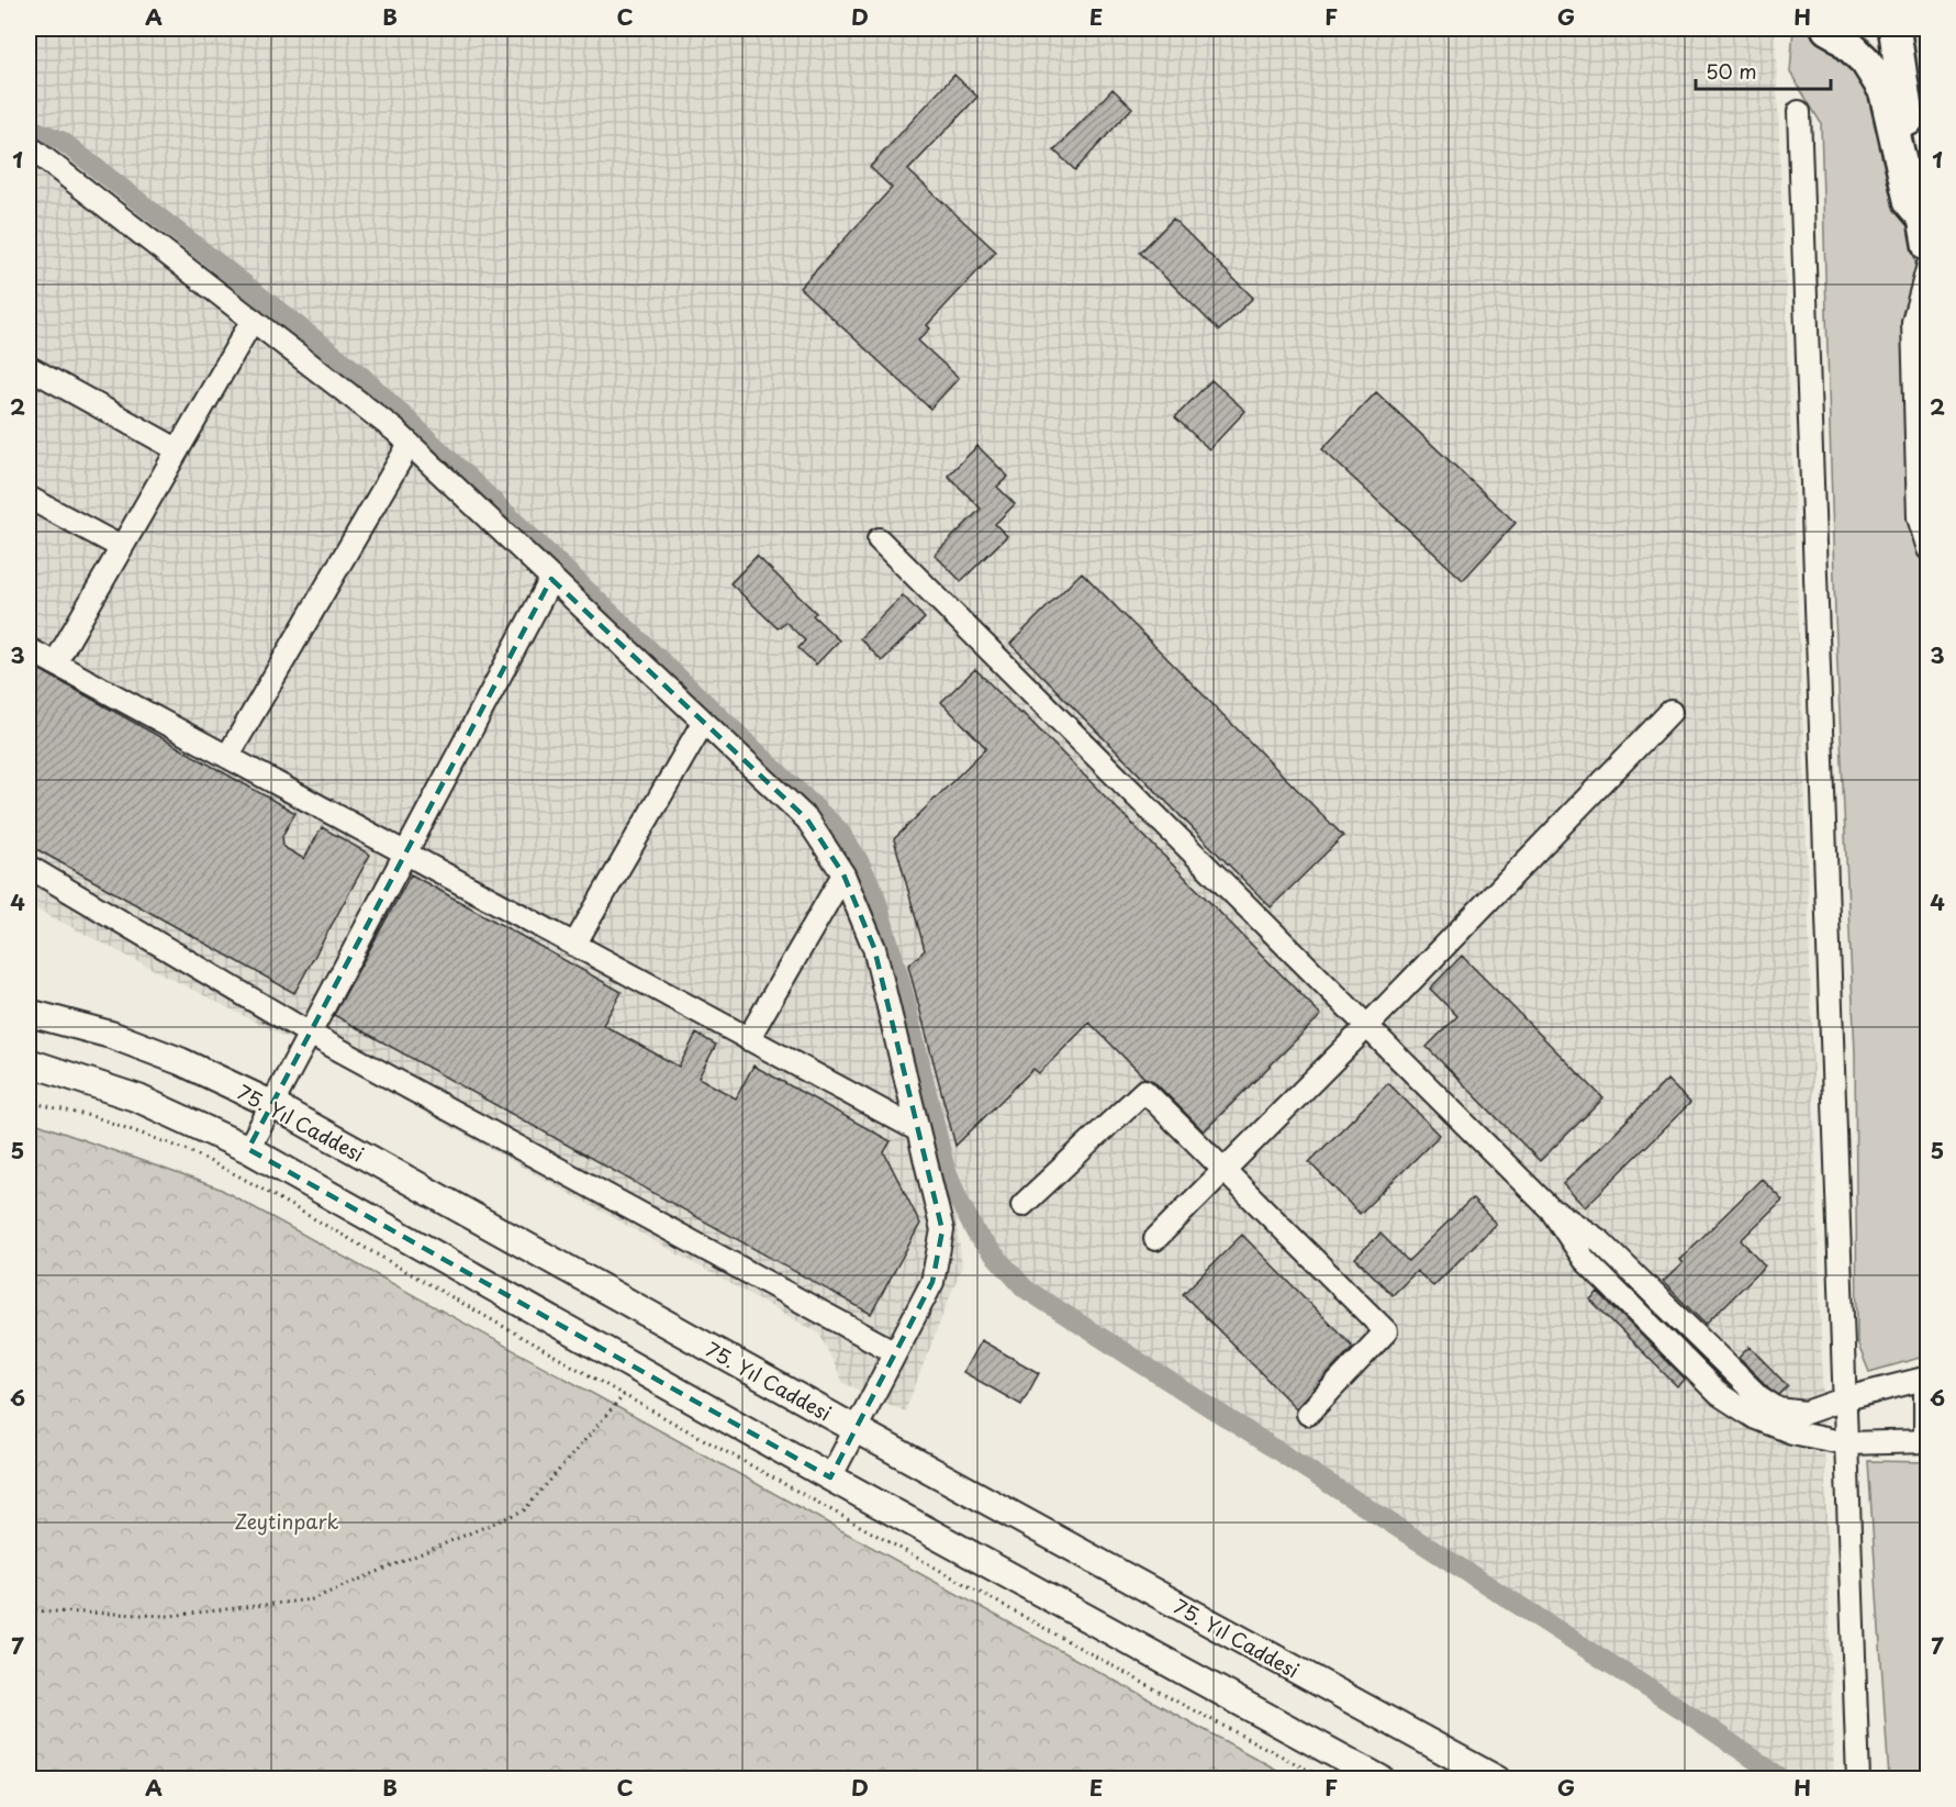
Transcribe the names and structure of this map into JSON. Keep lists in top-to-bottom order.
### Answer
{
  "streets": {
    "main road": ["75. Yıl Caddesi"]
  },
  "parks": ["Zeytinpark"],
  "scale_bar": "50 m",
  "grid": {
    "columns": [
      "A",
      "B",
      "C",
      "D",
      "E",
      "F",
      "G",
      "H"
    ],
    "rows": [
      "1",
      "2",
      "3",
      "4",
      "5",
      "6",
      "7"
    ]
  }
}
